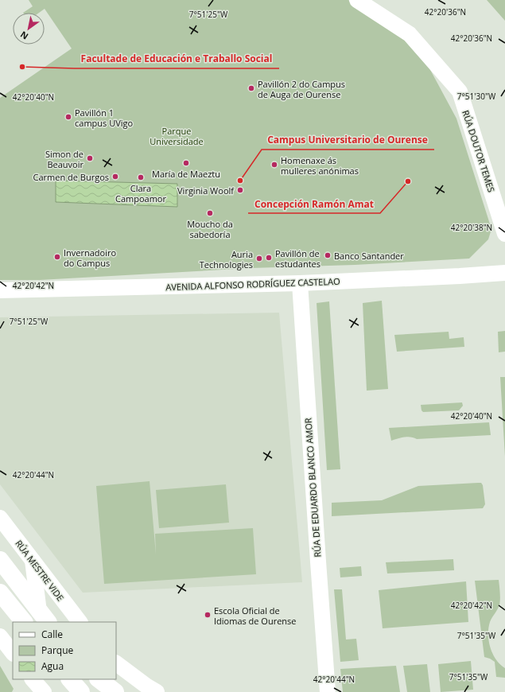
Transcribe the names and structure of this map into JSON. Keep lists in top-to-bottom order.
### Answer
{
  "streets": {
    "street": [
      "RÚA DOUTOR TEMES",
      "AVENIDA ALFONSO RODRÍGUEZ CASTELAO",
      "RÚA DE EDUARDO BLANCO AMOR",
      "RÚA MESTRE VIDE"
    ]
  },
  "crossings": [
    ["AVENIDA ALFONSO RODRÍGUEZ CASTELAO", "RÚA DE EDUARDO BLANCO AMOR"]
  ],
  "parks": ["Parque Universidade"],
  "places": [
    "Facultade de Educación e Traballo Social",
    "Pavillón 2 do Campus de Auga de Ourense",
    "Pavillón 1 campus UVigo",
    "Simon de Beauvoir",
    "María de Maeztu",
    "Homenaxe ás mulleres anónimas",
    "Carmen de Burgos",
    "Clara Campoamor",
    "Campus Universitario de Ourense",
    "Concepción Ramón Amat",
    "Virginia Woolf",
    "Moucho da sabedoría",
    "Banco Santander",
    "Invernadoiro do Campus",
    "Pavillón de estudantes",
    "Auria Technologies",
    "Escola Oficial de Idiomas de Ourense"
  ],
  "legend": ["Calle", "Parque", "Agua"],
  "north": "bottom left",
  "coordinates": [
    "42°20'36\"N",
    "7°51'25\"W",
    "7°51'30\"W",
    "42°20'40\"N",
    "42°20'38\"N",
    "42°20'42\"N",
    "42°20'44\"N",
    "7°51'35\"W"
  ]
}
